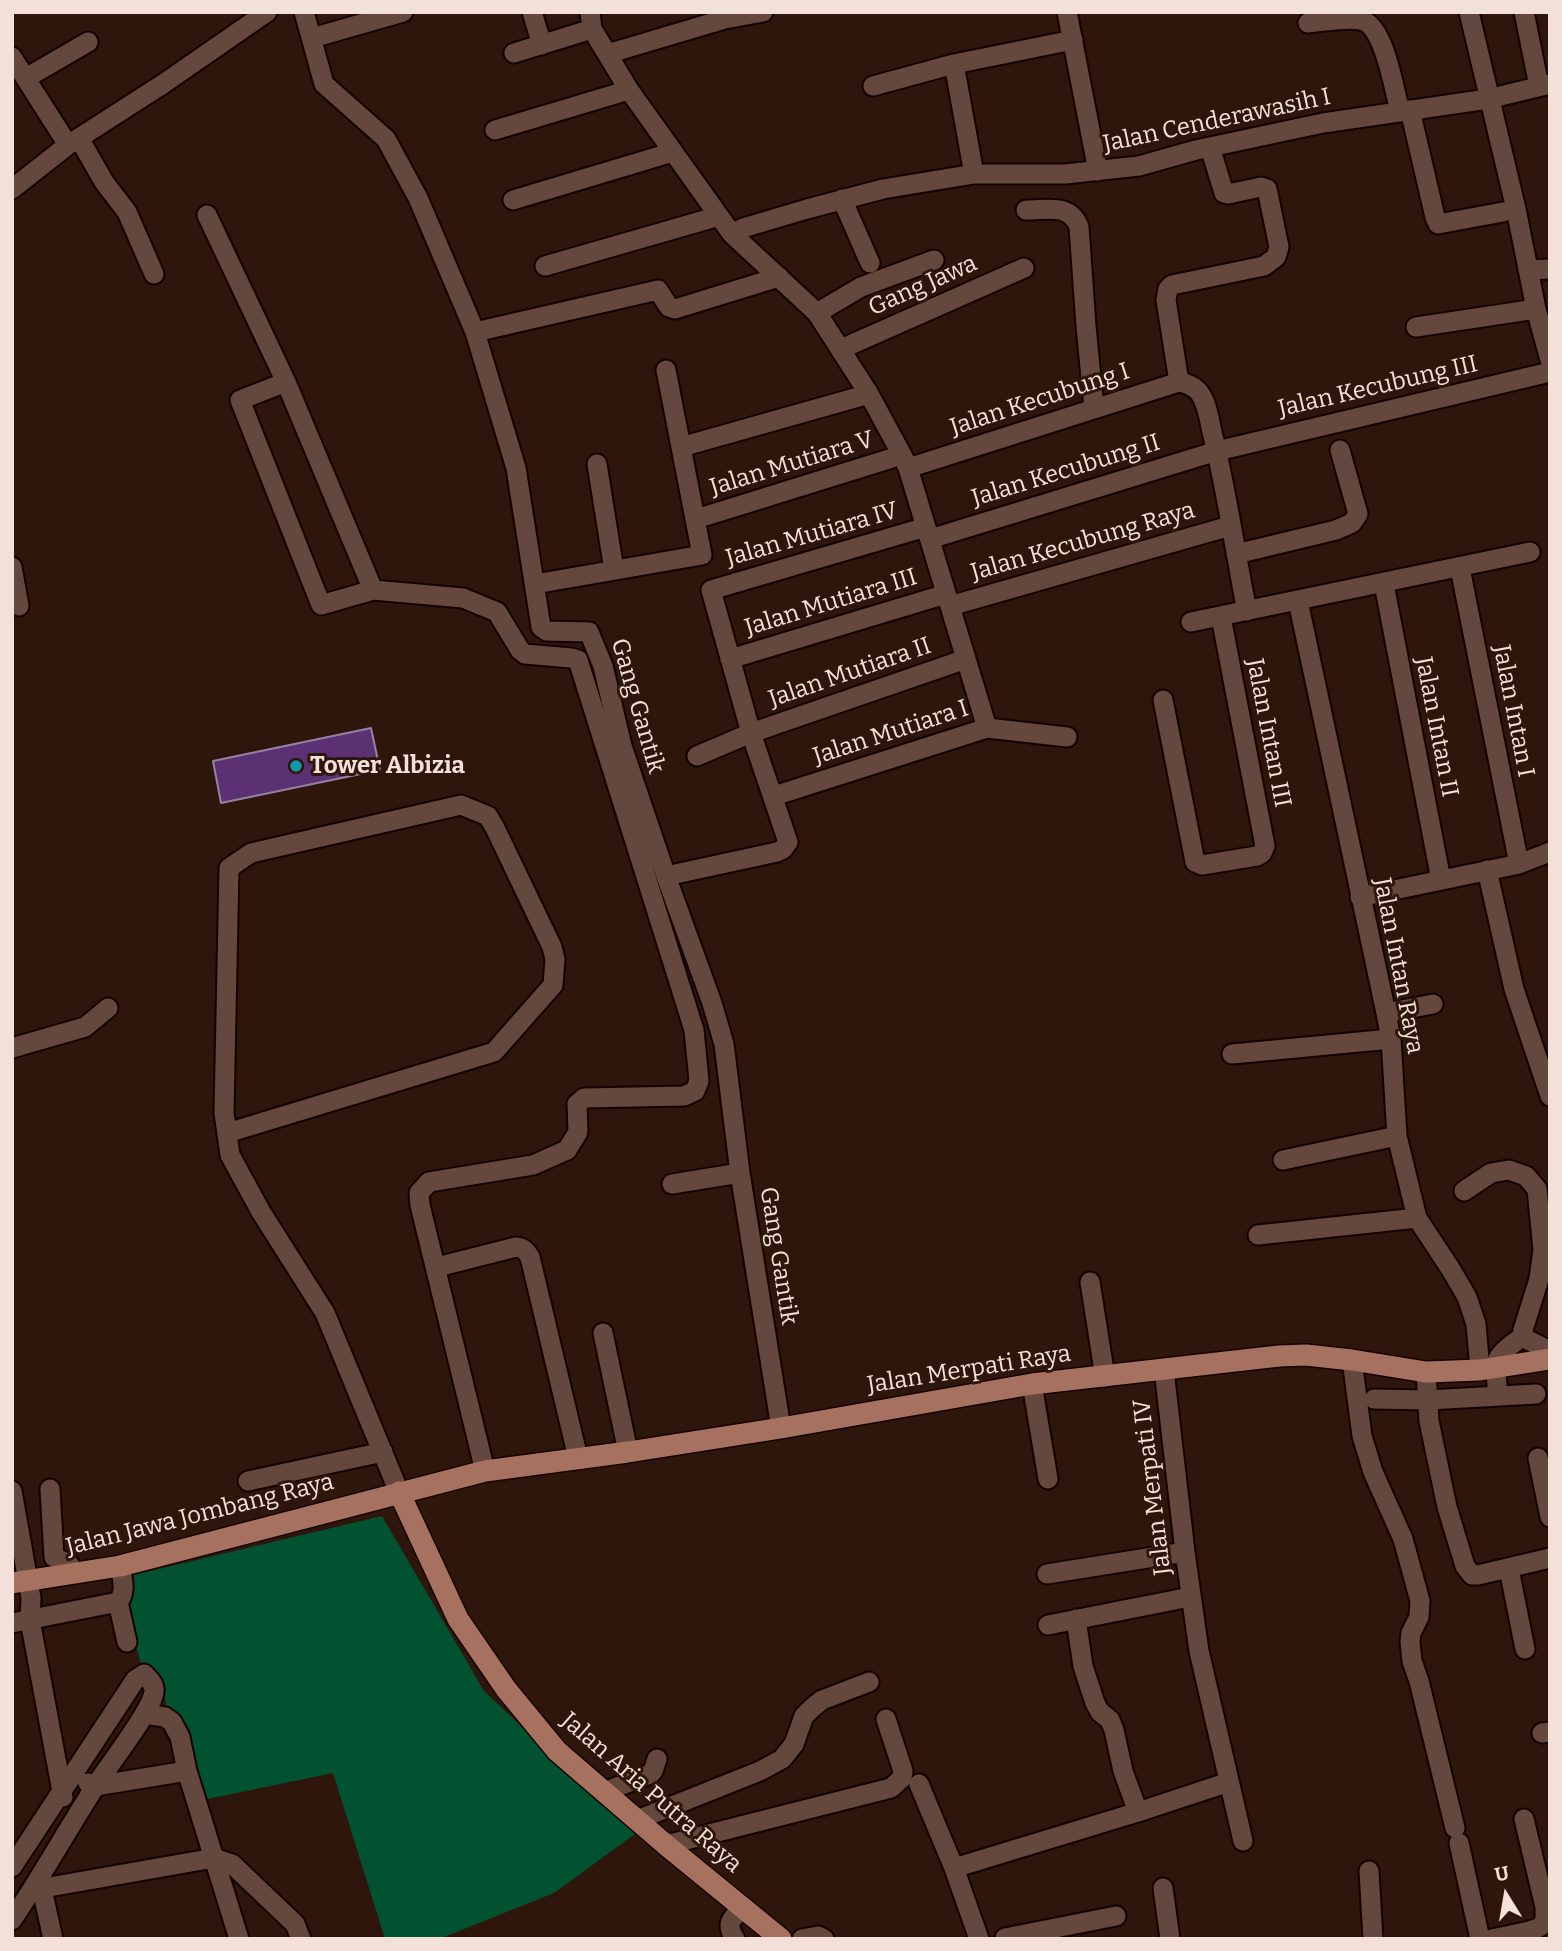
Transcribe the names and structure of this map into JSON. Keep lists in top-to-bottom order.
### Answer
{
  "streets": {
    "main road": ["Jalan Merpati Raya", "Jalan Jawa Jombang Raya", "Jalan Aria Putra Raya"],
    "street": [
      "Jalan Cenderawasih I",
      "Gang Jawa",
      "Jalan Kecubung III",
      "Jalan Kecubung I",
      "Jalan Mutiara V",
      "Jalan Kecubung II",
      "Jalan Mutiara IV",
      "Jalan Kecubung Raya",
      "Jalan Mutiara III",
      "Jalan Mutiara II",
      "Gang Gantik",
      "Jalan Intan I",
      "Jalan Intan II",
      "Jalan Mutiara I",
      "Jalan Intan III",
      "Jalan Intan Raya",
      "Jalan Merpati IV"
    ]
  },
  "crossings": [
    ["Jalan Kecubung III", "Jalan Kecubung II"],
    ["Jalan Kecubung I", "Jalan Mutiara V"],
    ["Jalan Kecubung II", "Jalan Mutiara IV"],
    ["Jalan Mutiara IV", "Jalan Mutiara III"],
    ["Jalan Kecubung Raya", "Jalan Mutiara III"],
    ["Gang Gantik", "Jalan Merpati Raya"],
    ["Jalan Intan Raya", "Jalan Merpati Raya"],
    ["Jalan Merpati Raya", "Jalan Merpati IV"],
    ["Jalan Merpati Raya", "Jalan Jawa Jombang Raya"],
    ["Jalan Merpati Raya", "Jalan Aria Putra Raya"],
    ["Jalan Jawa Jombang Raya", "Jalan Aria Putra Raya"]
  ],
  "places": ["Tower Albizia"],
  "north": "top"
}
